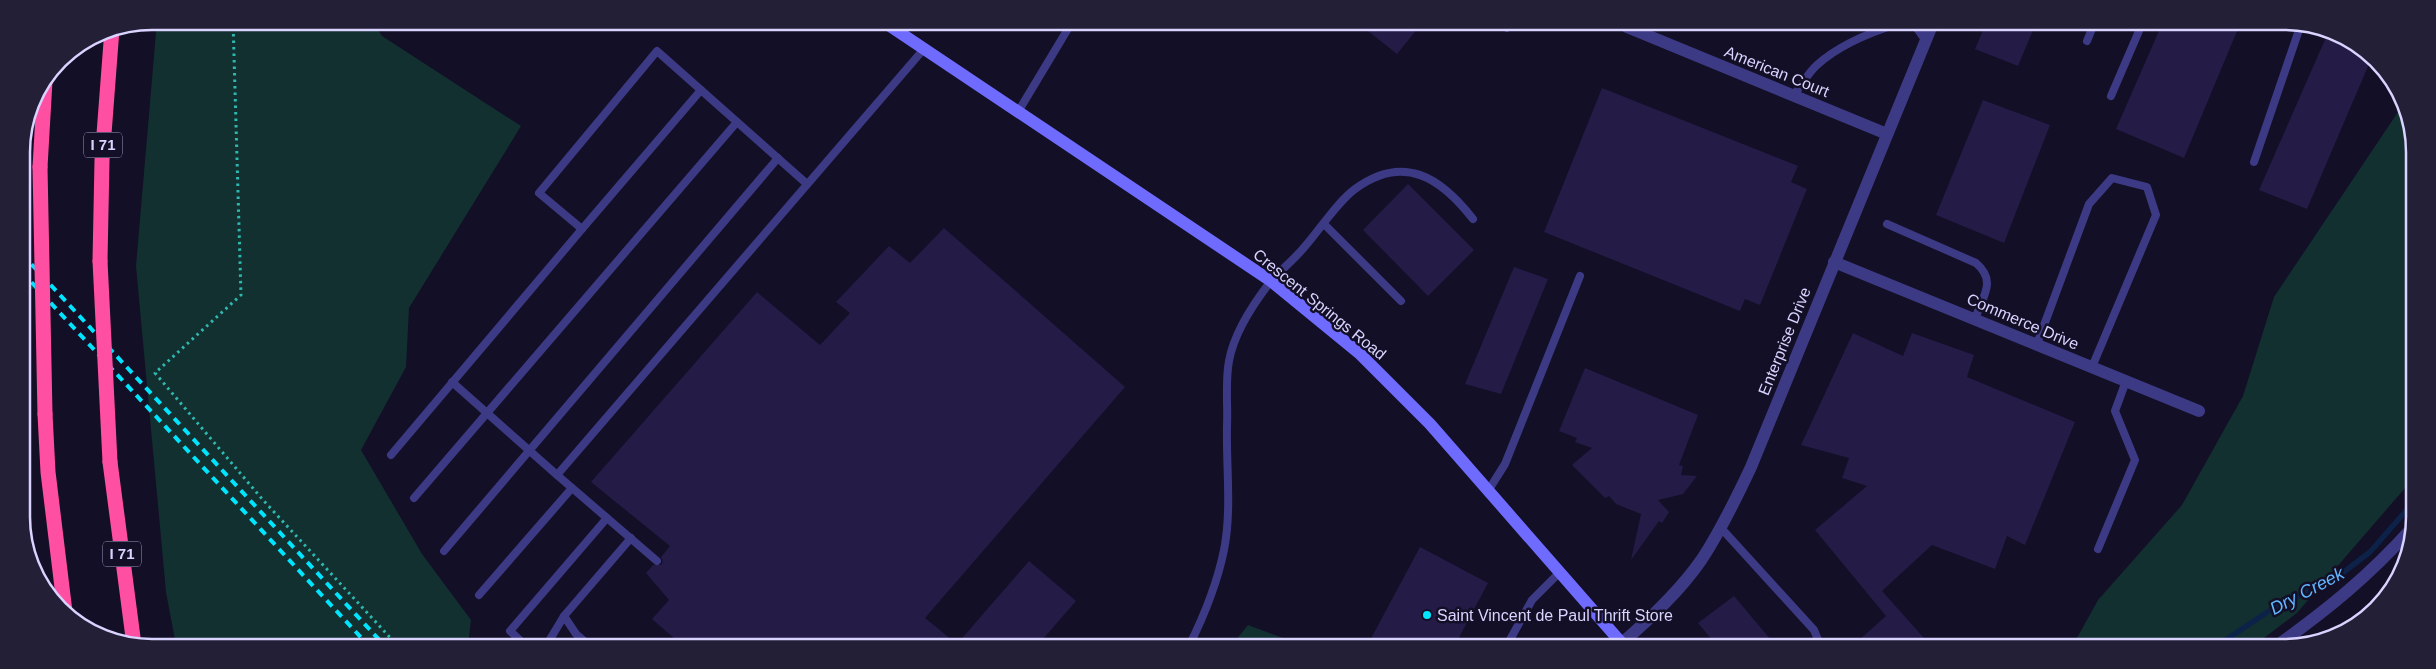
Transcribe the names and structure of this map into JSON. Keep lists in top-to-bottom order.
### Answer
{
  "streets": {
    "highway": ["I 71"],
    "main road": ["Crescent Springs Road"],
    "street": ["American Court", "Commerce Drive", "Enterprise Drive"]
  },
  "crossings": [
    ["American Court", "Enterprise Drive"],
    ["Commerce Drive", "Enterprise Drive"]
  ],
  "water": ["Dry Creek"],
  "places": ["Saint Vincent de Paul Thrift Store"]
}
